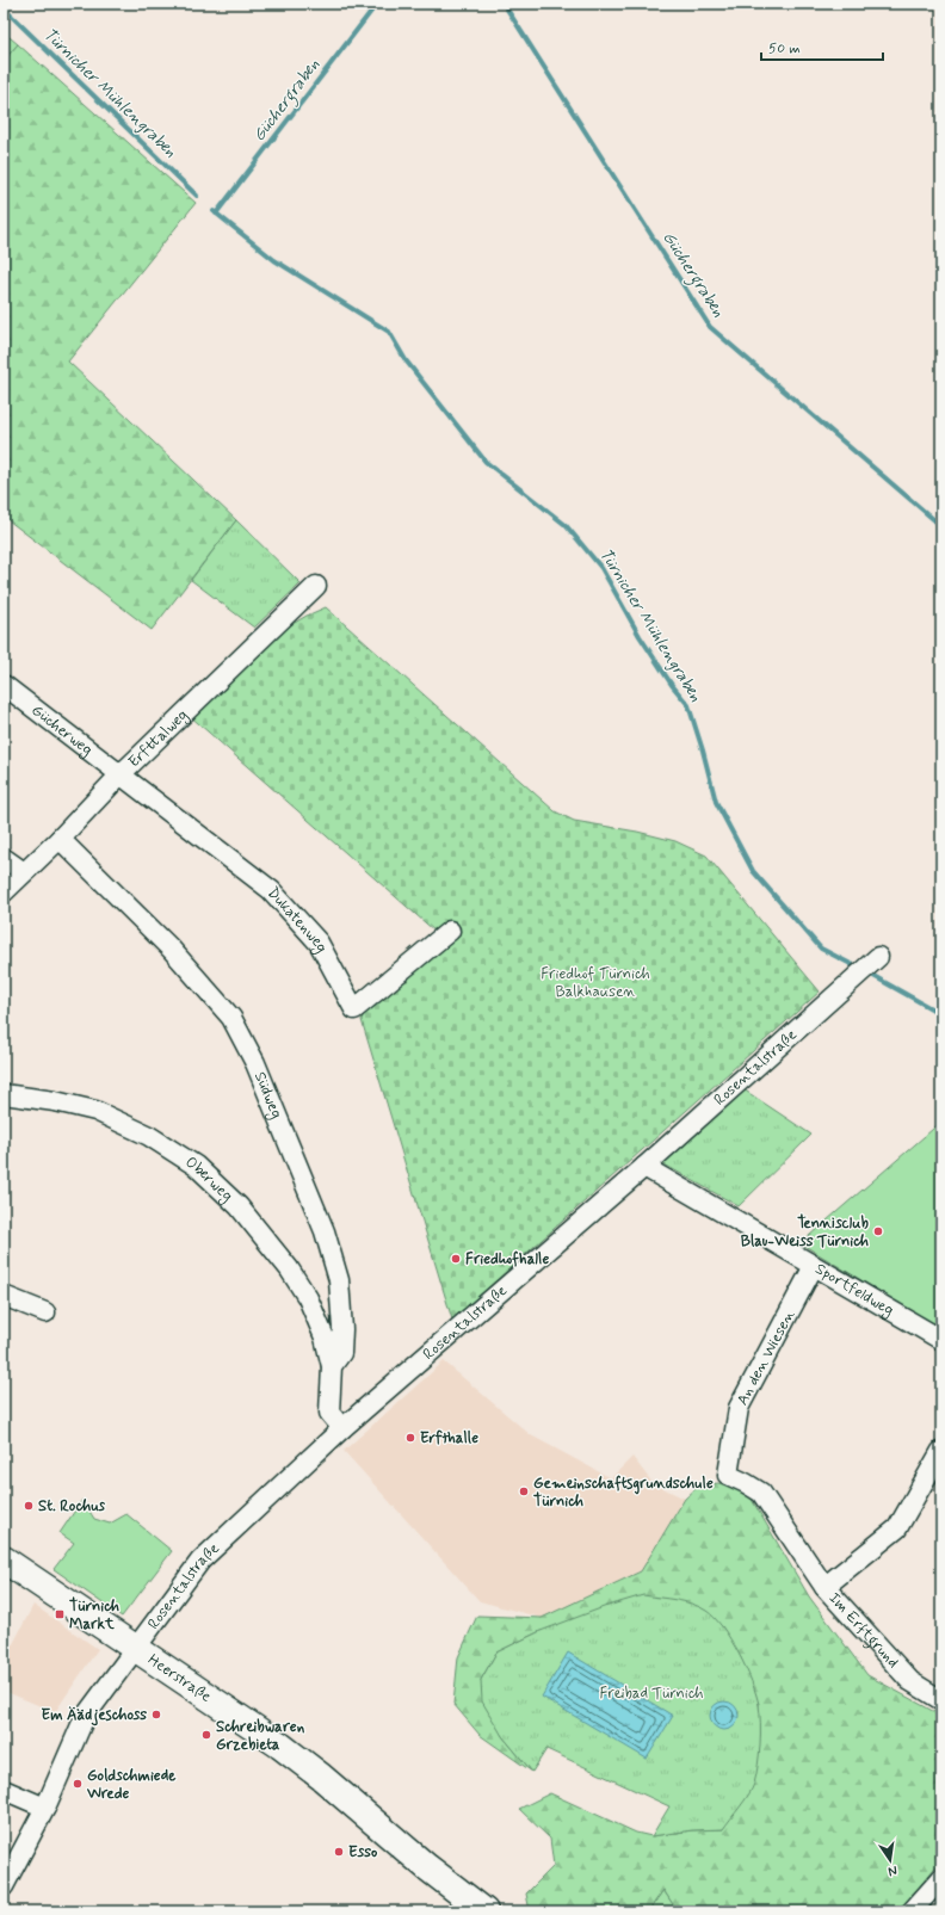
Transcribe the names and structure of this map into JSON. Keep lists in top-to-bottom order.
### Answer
{
  "streets": {
    "main road": ["Heerstraße"],
    "street": [
      "Gücherweg",
      "Erfttalweg",
      "Dukatenweg",
      "Rosentalstraße",
      "Südweg",
      "Oberweg",
      "Sportfeldweg",
      "An den Wiesen",
      "Im Erftgrund"
    ]
  },
  "crossings": [
    ["Gücherweg", "Erfttalweg"],
    ["Gücherweg", "Dukatenweg"],
    ["Erfttalweg", "Dukatenweg"],
    ["Erfttalweg", "Südweg"],
    ["Rosentalstraße", "Südweg"],
    ["Rosentalstraße", "Sportfeldweg"],
    ["Rosentalstraße", "Heerstraße"],
    ["Südweg", "Oberweg"],
    ["Sportfeldweg", "An den Wiesen"],
    ["An den Wiesen", "Im Erftgrund"]
  ],
  "water": ["Türnicher Mühlengraben", "Güchergraben"],
  "parks": ["Friedhof Türnich Balkhausen", "Freibad Türnich"],
  "places": {
    "other": [
      "Tennisclub Blau-Weiss Türnich",
      "Friedhofhalle",
      "Erfthalle",
      "Gemeinschaftsgrundschule Türnich",
      "St. Rochus",
      "Em Äädjeschoss",
      "Schreibwaren Grzebieta",
      "Goldschmiede Wrede",
      "Esso"
    ],
    "transit": ["Türnich Markt"]
  },
  "scale_bar": "50 m",
  "north": "bottom"
}
